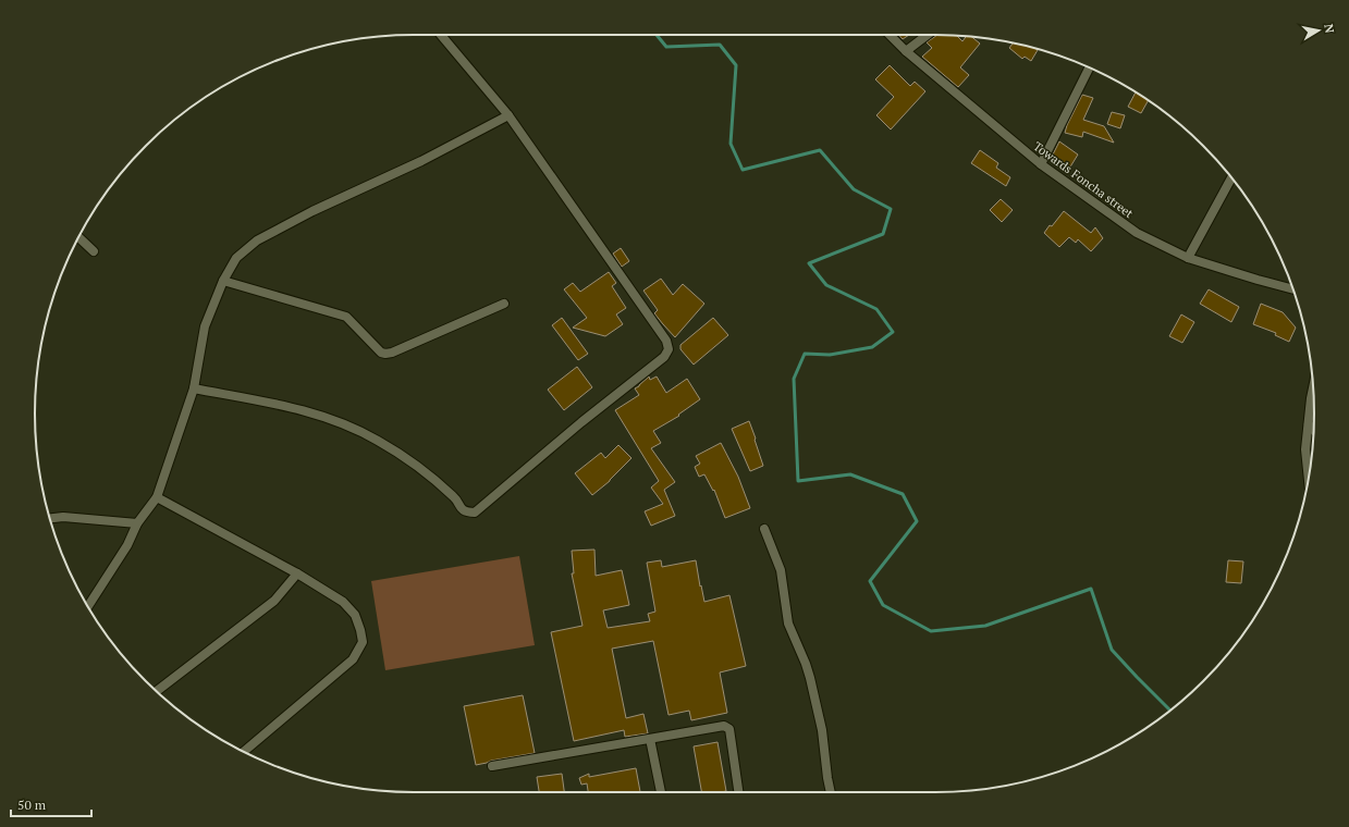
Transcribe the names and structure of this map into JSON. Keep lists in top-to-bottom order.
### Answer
{
  "streets": {
    "street": ["Towards Foncha street"]
  },
  "scale_bar": "50 m",
  "north": "right"
}
